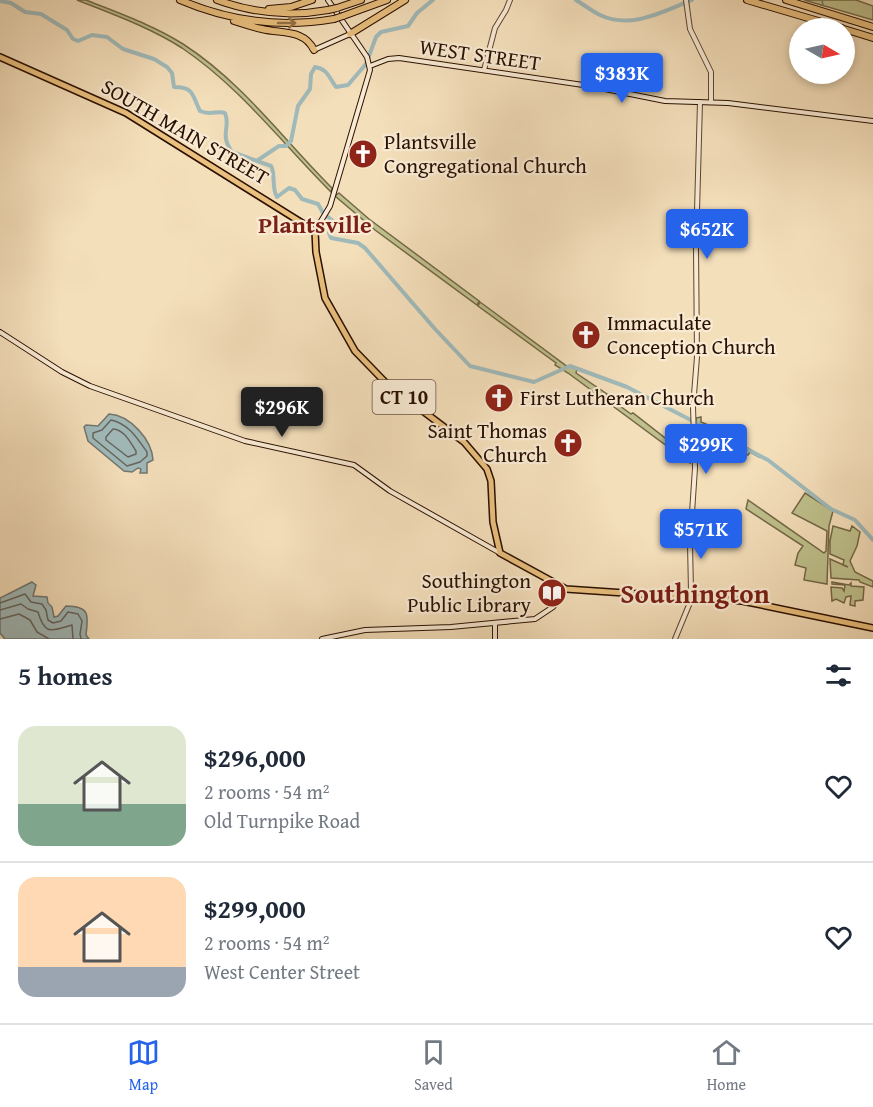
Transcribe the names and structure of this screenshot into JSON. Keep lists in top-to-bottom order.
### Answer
{
  "streets": {
    "highway": ["SOUTH MAIN STREET", "CT 10"],
    "main road": ["WEST STREET"]
  },
  "crossings": [
    ["SOUTH MAIN STREET", "CT 10"]
  ],
  "districts": ["Plantsville", "Southington"],
  "places": {
    "church": [
      "Plantsville Congregational Church",
      "Immaculate Conception Church",
      "First Lutheran Church",
      "Saint Thomas Church"
    ],
    "library": ["Southington Public Library"]
  },
  "north": "right",
  "page": {
    "price": [
      "$383K",
      "$652K",
      "$296K",
      "$299K",
      "$571K"
    ],
    "heading": "5 homes",
    "list": [
      {
        "name": "$296,000",
        "note": "2 rooms · 54 m² · Old Turnpike Road"
      },
      {
        "name": "$299,000",
        "note": "2 rooms · 54 m² · West Center Street"
      }
    ],
    "tabs": ["Map", "Saved", "Home"]
  }
}
